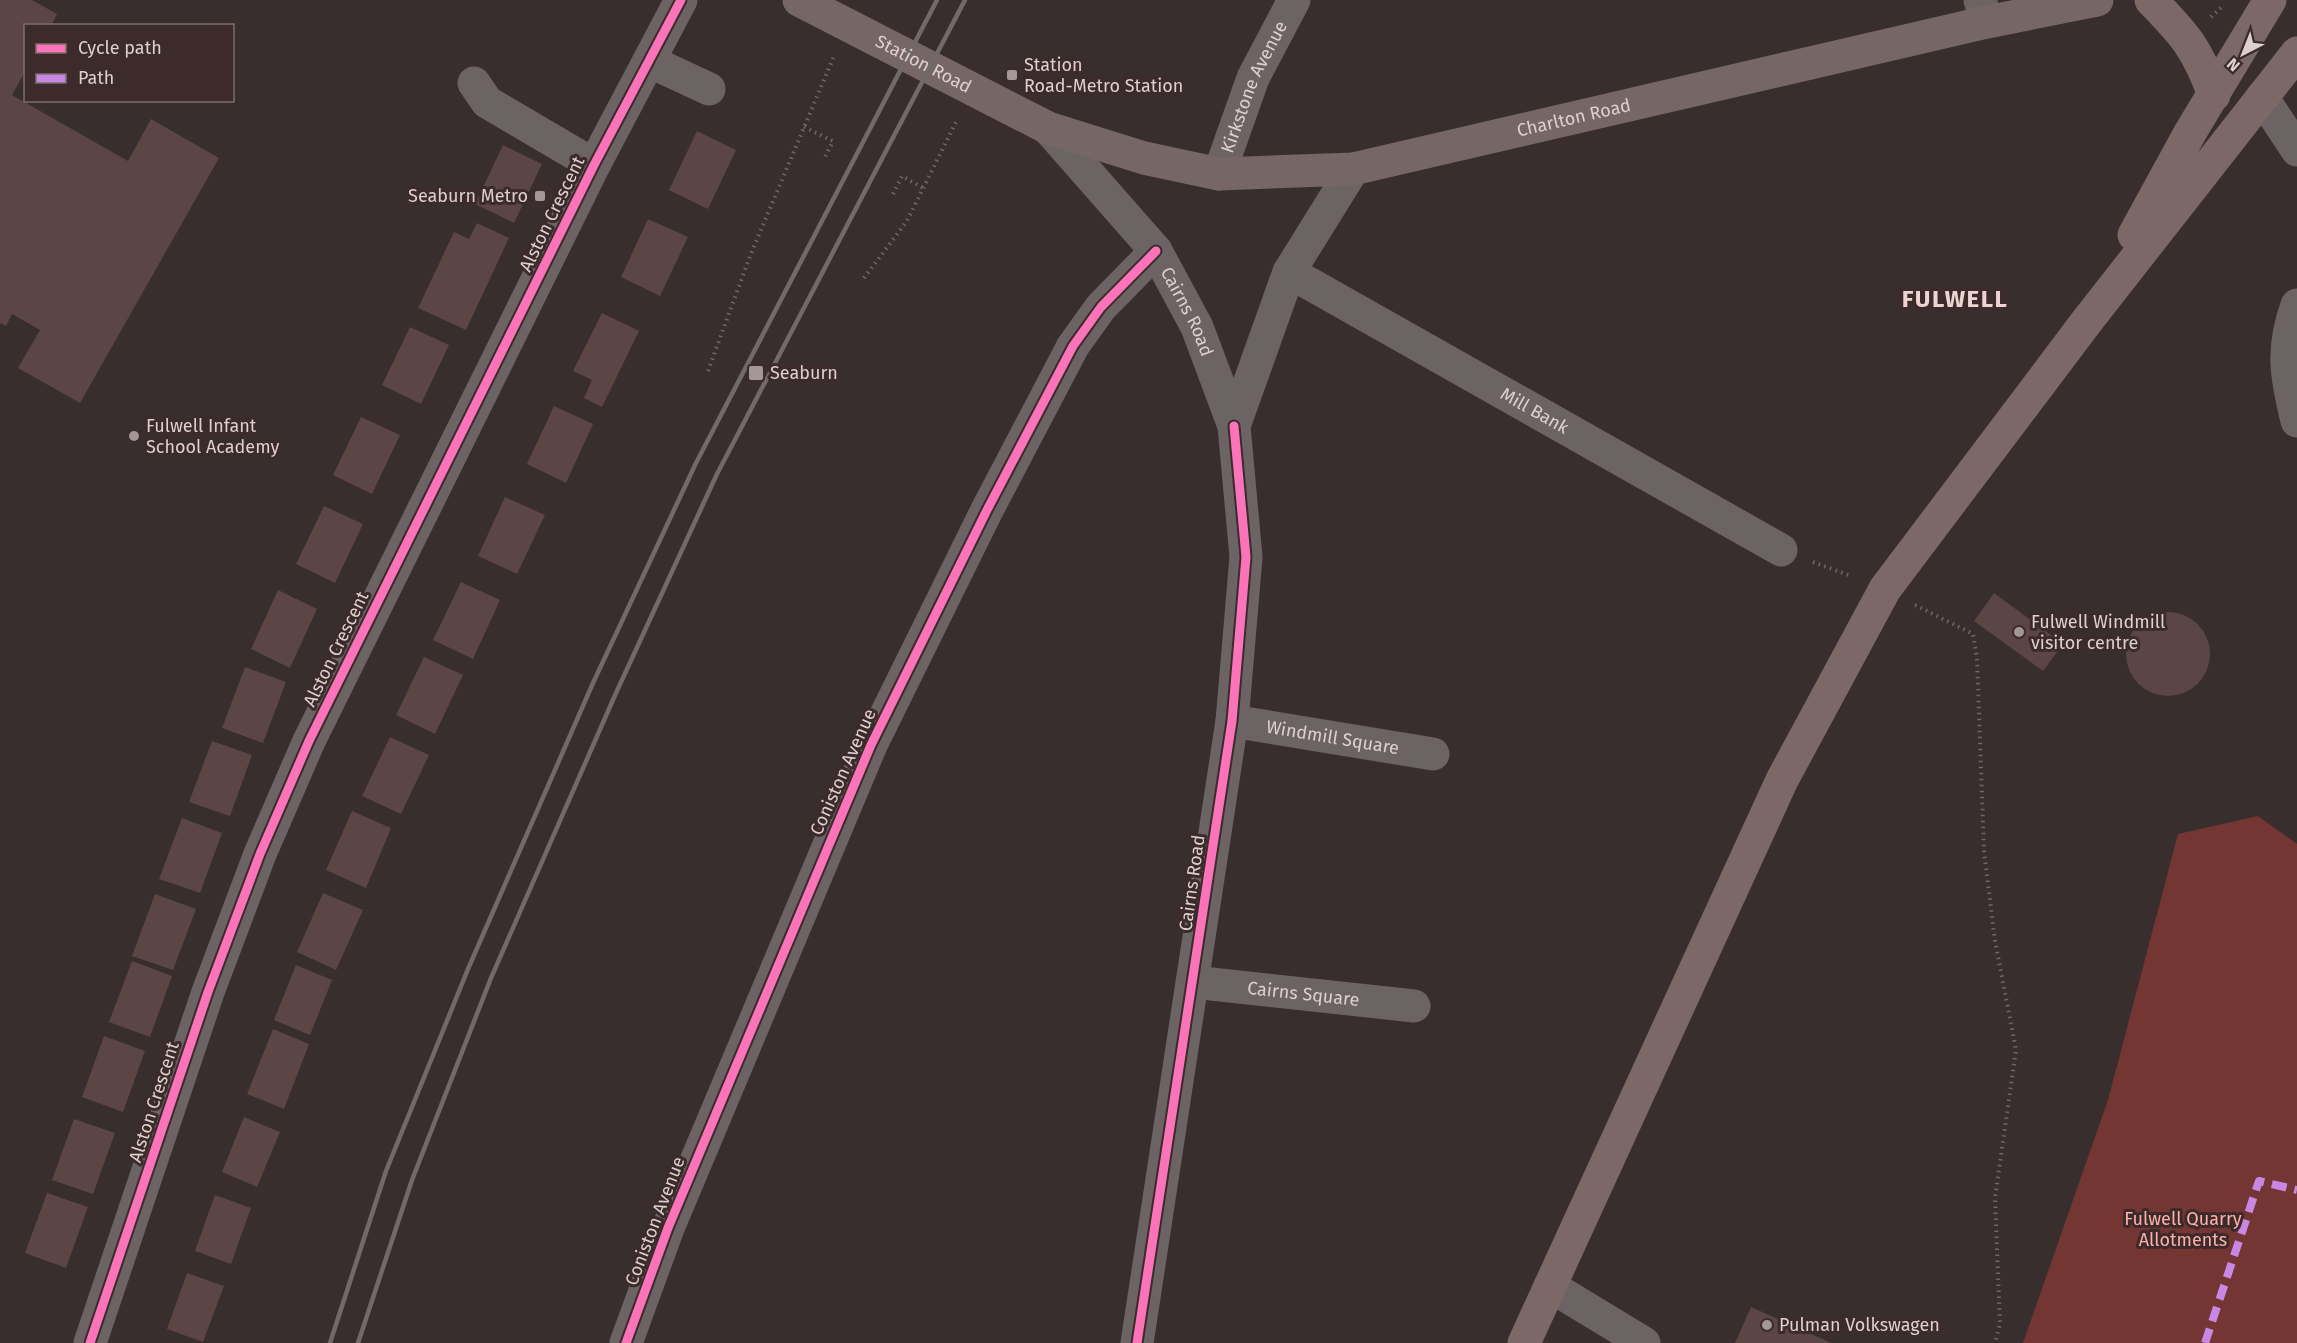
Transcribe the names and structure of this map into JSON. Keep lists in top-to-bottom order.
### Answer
{
  "streets": {
    "main road": ["Station Road", "Charlton Road"],
    "street": [
      "Kirkstone Avenue",
      "Alston Crescent",
      "Cairns Road",
      "Mill Bank",
      "Windmill Square",
      "Coniston Avenue",
      "Cairns Square"
    ]
  },
  "crossings": [
    ["Station Road", "Charlton Road"],
    ["Station Road", "Cairns Road"],
    ["Kirkstone Avenue", "Charlton Road"],
    ["Charlton Road", "Cairns Road"],
    ["Cairns Road", "Mill Bank"],
    ["Cairns Road", "Windmill Square"],
    ["Cairns Road", "Coniston Avenue"],
    ["Cairns Road", "Cairns Square"]
  ],
  "districts": ["FULWELL"],
  "parks": ["Fulwell Quarry Allotments"],
  "places": {
    "transit": ["Station Road-Metro Station", "Seaburn Metro", "Seaburn"],
    "other": ["Fulwell Infant School Academy", "Fulwell Windmill visitor centre", "Pulman Volkswagen"]
  },
  "legend": ["Cycle path", "Path"],
  "north": "bottom left"
}
